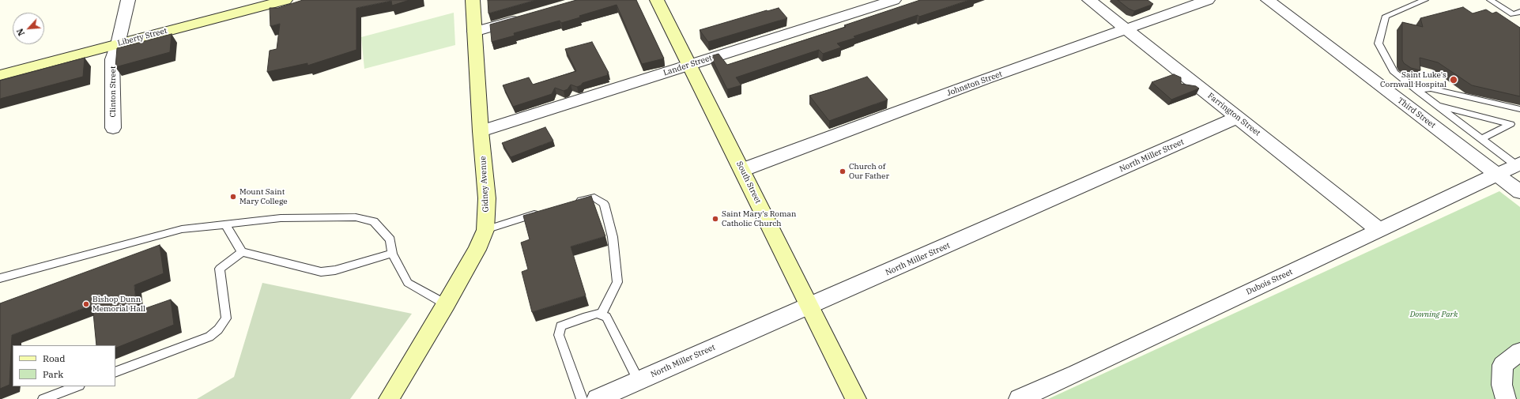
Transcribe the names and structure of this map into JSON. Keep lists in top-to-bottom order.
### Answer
{
  "streets": {
    "street": [
      "Liberty Street",
      "Lander Street",
      "Johnston Street",
      "Clinton Street",
      "Third Street",
      "Farrington Street",
      "North Miller Street",
      "South Street",
      "Gidney Avenue",
      "Dubois Street"
    ]
  },
  "crossings": [
    ["Liberty Street", "Clinton Street"],
    ["Lander Street", "South Street"],
    ["Lander Street", "Gidney Avenue"],
    ["Johnston Street", "Farrington Street"],
    ["Johnston Street", "South Street"],
    ["Third Street", "Dubois Street"],
    ["Farrington Street", "North Miller Street"],
    ["Farrington Street", "Dubois Street"],
    ["North Miller Street", "South Street"]
  ],
  "parks": ["Downing Park"],
  "places": [
    "Saint Luke's Cornwall Hospital",
    "Church of Our Father",
    "Mount Saint Mary College",
    "Saint Mary's Roman Catholic Church",
    "Bishop Dunn Memorial Hall"
  ],
  "legend": ["Road", "Park"],
  "north": "bottom left"
}
